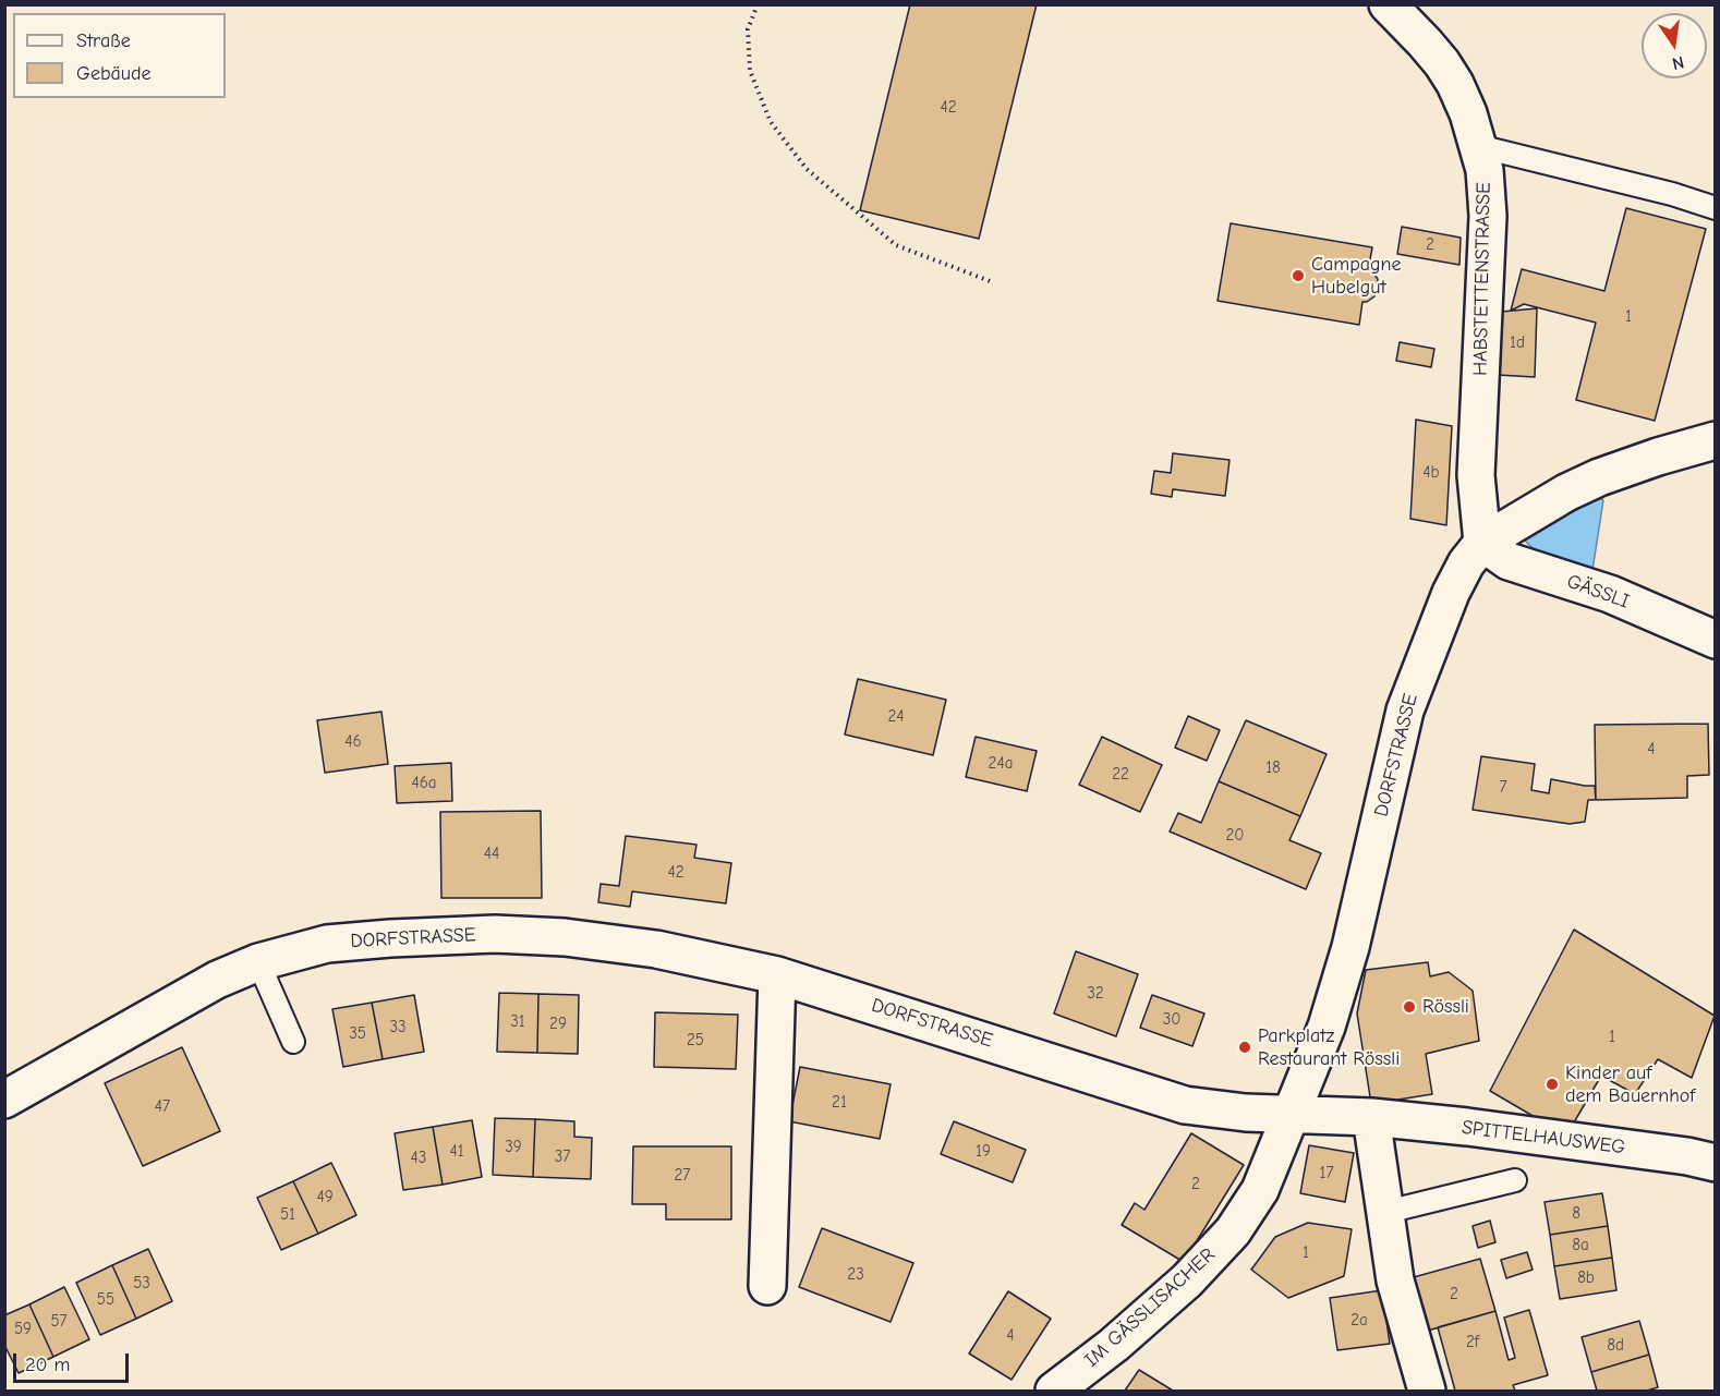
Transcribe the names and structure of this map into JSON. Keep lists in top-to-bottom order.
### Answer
{
  "streets": {
    "street": [
      "HABSTETTENSTRASSE",
      "GÄSSLI",
      "DORFSTRASSE",
      "SPITTELHAUSWEG",
      "IM GÄSSLISACHER"
    ]
  },
  "crossings": [
    ["HABSTETTENSTRASSE", "GÄSSLI"],
    ["HABSTETTENSTRASSE", "DORFSTRASSE"],
    ["GÄSSLI", "DORFSTRASSE"],
    ["DORFSTRASSE", "SPITTELHAUSWEG"],
    ["DORFSTRASSE", "IM GÄSSLISACHER"],
    ["SPITTELHAUSWEG", "IM GÄSSLISACHER"]
  ],
  "places": [
    "Campagne Hubelgut",
    "Rössli",
    "Parkplatz Restaurant Rössli",
    "Kinder auf dem Bauernhof"
  ],
  "house_numbers": [
    "42",
    "2",
    "1",
    "1d",
    "4b",
    "24",
    "46",
    "4",
    "24a",
    "18",
    "22",
    "46a",
    "7",
    "20",
    "44",
    "42",
    "32",
    "30",
    "31",
    "29",
    "33",
    "35",
    "1",
    "25",
    "21",
    "47",
    "39",
    "41",
    "19",
    "37",
    "43",
    "17",
    "27",
    "2",
    "49",
    "8",
    "51",
    "8a",
    "1",
    "23",
    "8b",
    "53",
    "2",
    "55",
    "2a",
    "57",
    "59",
    "4",
    "2f",
    "8d"
  ],
  "legend": ["Straße", "Gebäude"],
  "scale_bar": "20 m",
  "north": "bottom"
}
